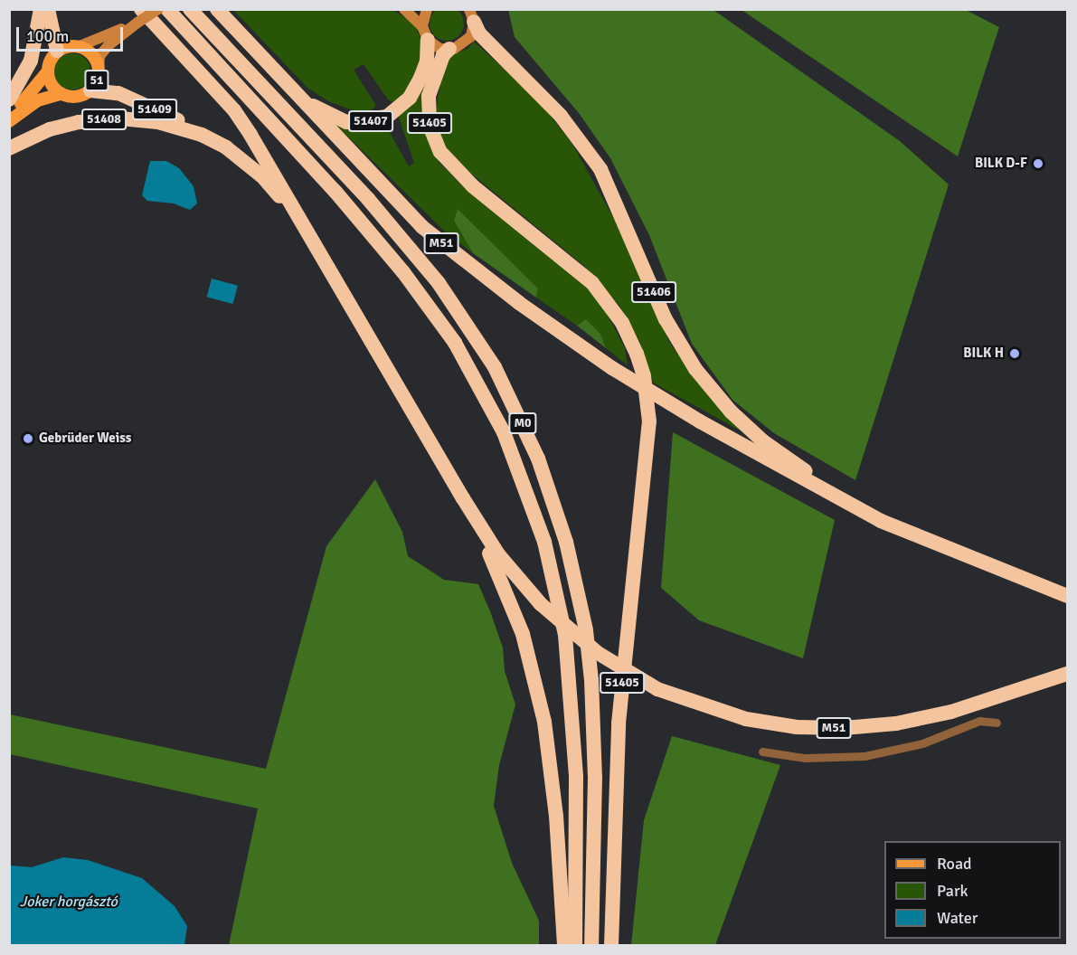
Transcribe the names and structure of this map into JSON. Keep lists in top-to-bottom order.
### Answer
{
  "streets": {
    "highway": [
      "51409",
      "51408",
      "51407",
      "51405",
      "M51",
      "51406",
      "M0"
    ],
    "main road": ["51"]
  },
  "crossings": [
    ["51", "51409"],
    ["51409", "51408"],
    ["51407", "M51"],
    ["51405", "51406"],
    ["M51", "51406"]
  ],
  "water": ["Joker horgásztó"],
  "places": ["BILK D-F", "BILK H", "Gebrüder Weiss"],
  "legend": ["Road", "Park", "Water"],
  "scale_bar": "100 m"
}
